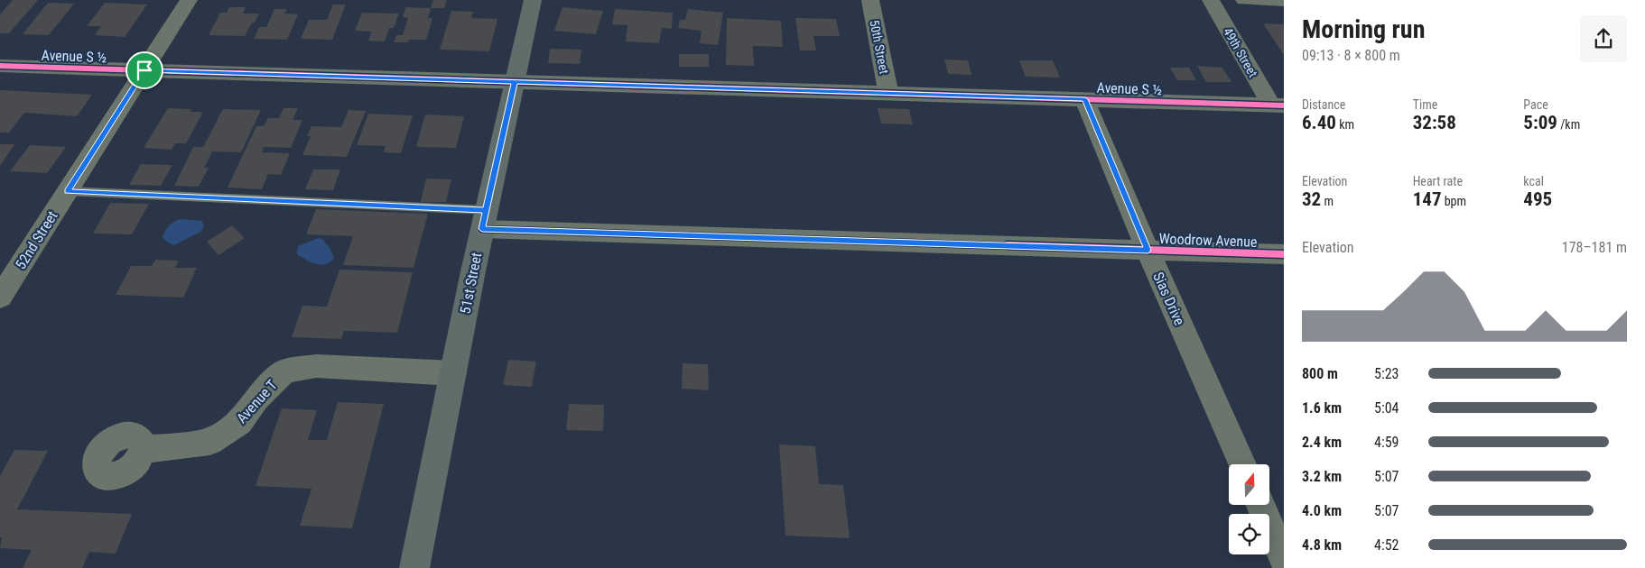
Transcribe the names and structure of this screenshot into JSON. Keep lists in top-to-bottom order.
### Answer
{
  "streets": {
    "street": [
      "50th Street",
      "49th Street",
      "Avenue S ½",
      "52nd Street",
      "Woodrow Avenue",
      "51st Street",
      "Sias Drive",
      "Avenue T"
    ]
  },
  "crossings": [
    ["50th Street", "Avenue S ½"],
    ["49th Street", "Avenue S ½"],
    ["Avenue S ½", "52nd Street"],
    ["Avenue S ½", "51st Street"],
    ["Avenue S ½", "Sias Drive"],
    ["Woodrow Avenue", "51st Street"],
    ["Woodrow Avenue", "Sias Drive"],
    ["51st Street", "Avenue T"]
  ],
  "north": "top",
  "page": {
    "heading": ["Morning run", "09:13 · 8 × 800 m"],
    "stats": [
      ["Distance", "6.40 km"],
      ["Time", "32:58"],
      ["Pace", "5:09 /km"],
      ["Elevation", "32 m"],
      ["Heart rate", "147 bpm"],
      ["kcal", "495"]
    ],
    "chart": ["Elevation", "178–181 m"],
    "list": [
      {
        "name": "800 m",
        "note": "5:23"
      },
      {
        "name": "1.6 km",
        "note": "5:04"
      },
      {
        "name": "2.4 km",
        "note": "4:59"
      },
      {
        "name": "3.2 km",
        "note": "5:07"
      },
      {
        "name": "4.0 km",
        "note": "5:07"
      },
      {
        "name": "4.8 km",
        "note": "4:52"
      }
    ]
  }
}
